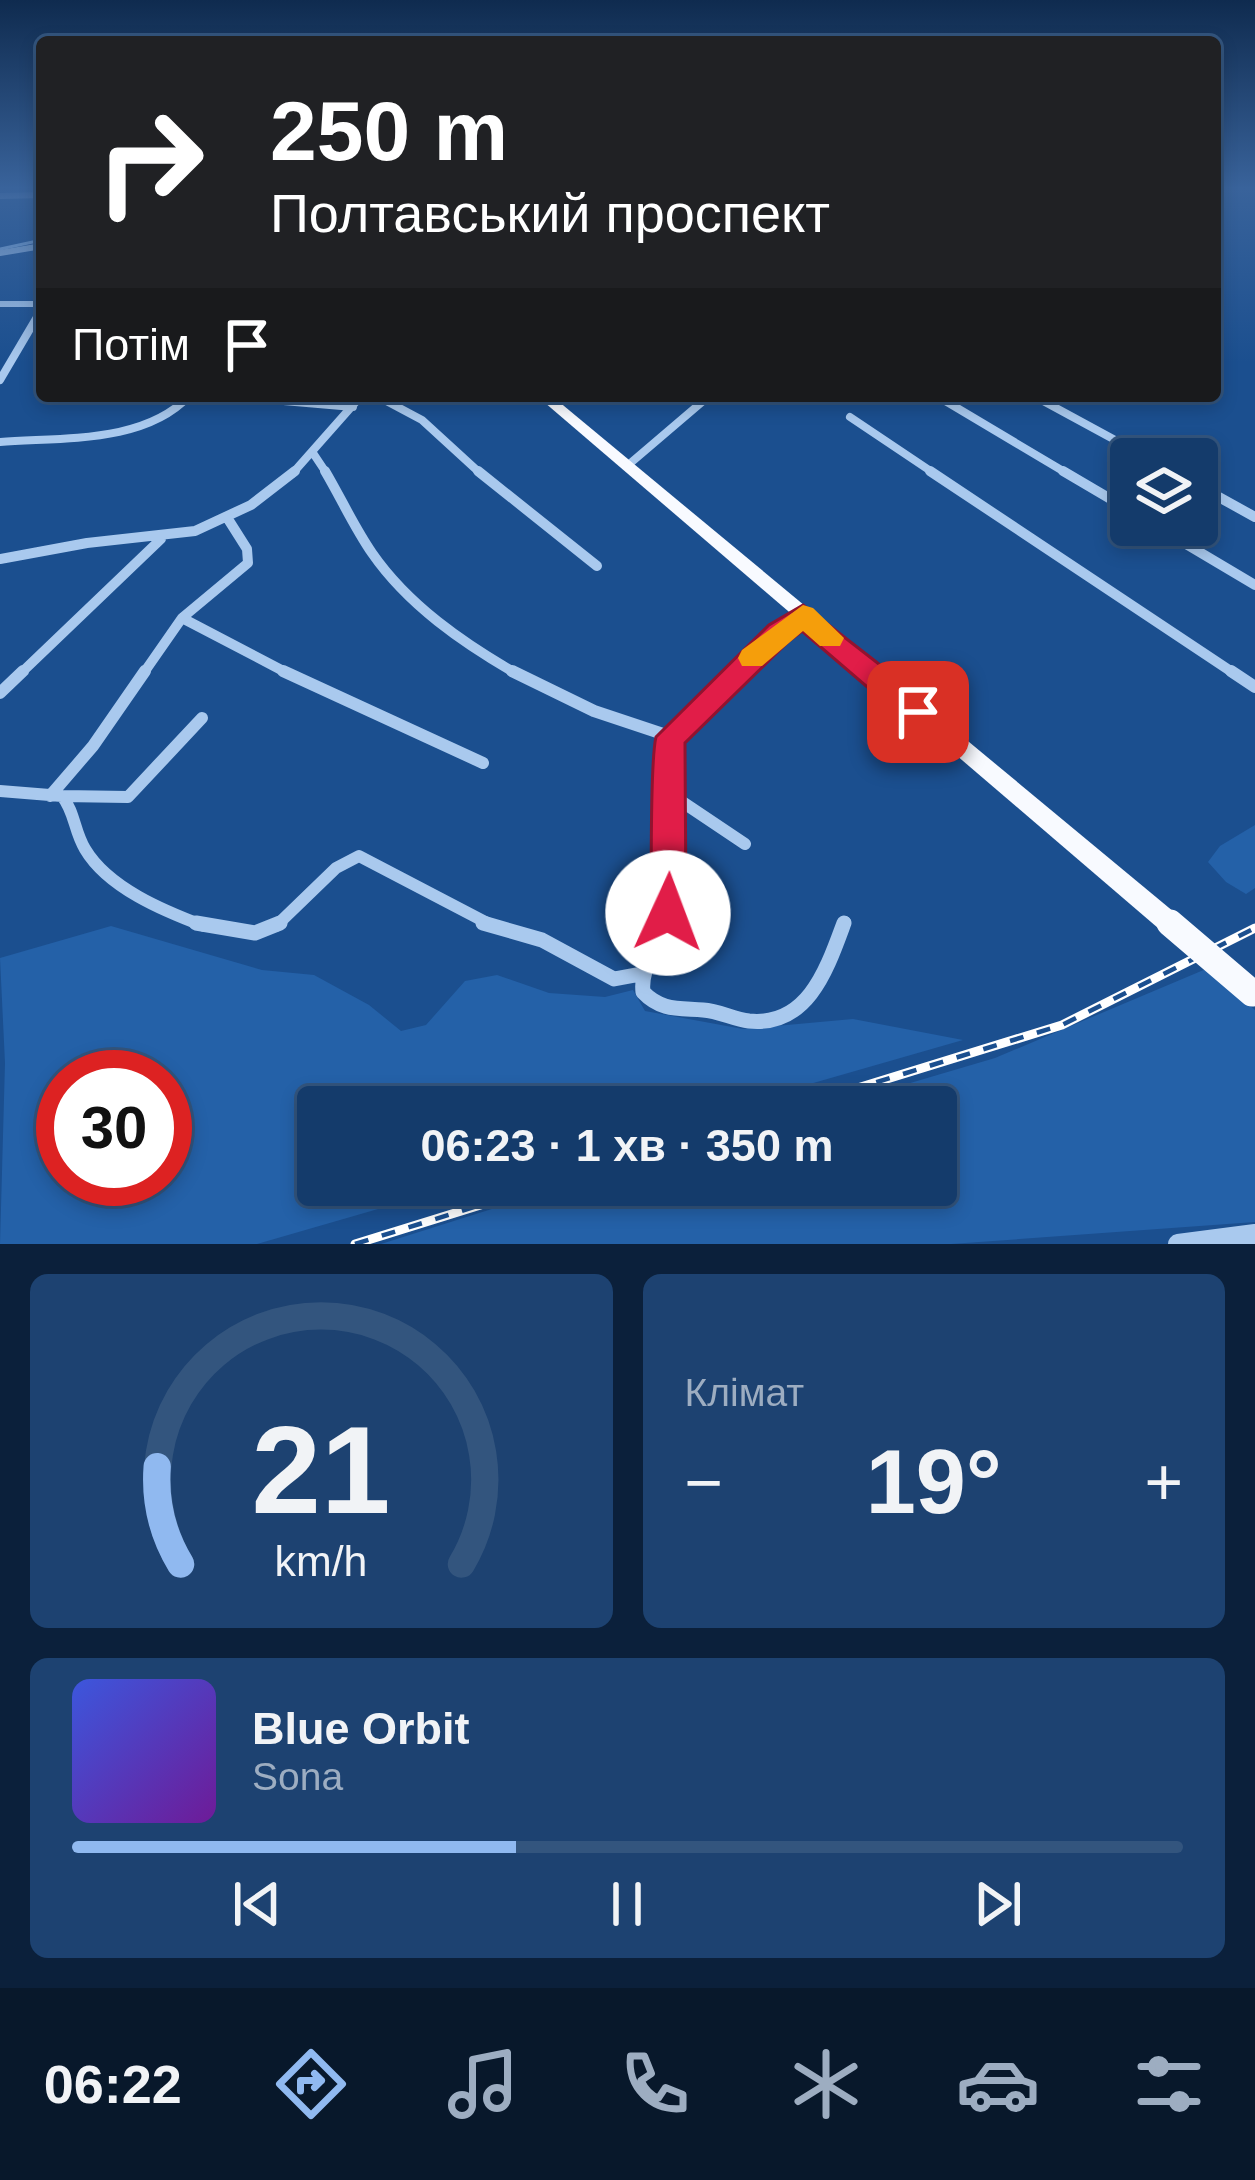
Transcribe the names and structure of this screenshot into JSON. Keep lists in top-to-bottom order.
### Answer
{
  "page": {
    "turn": ["250 m", "Полтавський проспект"],
    "then": "Потім",
    "limit": "30",
    "trip": "06:23 · 1 хв · 350 m",
    "tile": "Клімат",
    "heat": ["−", "19°", "+"],
    "song": ["Blue Orbit", "Sona"],
    "tabs": "06:22",
    "gauge": ["21", "km/h"]
  }
}
